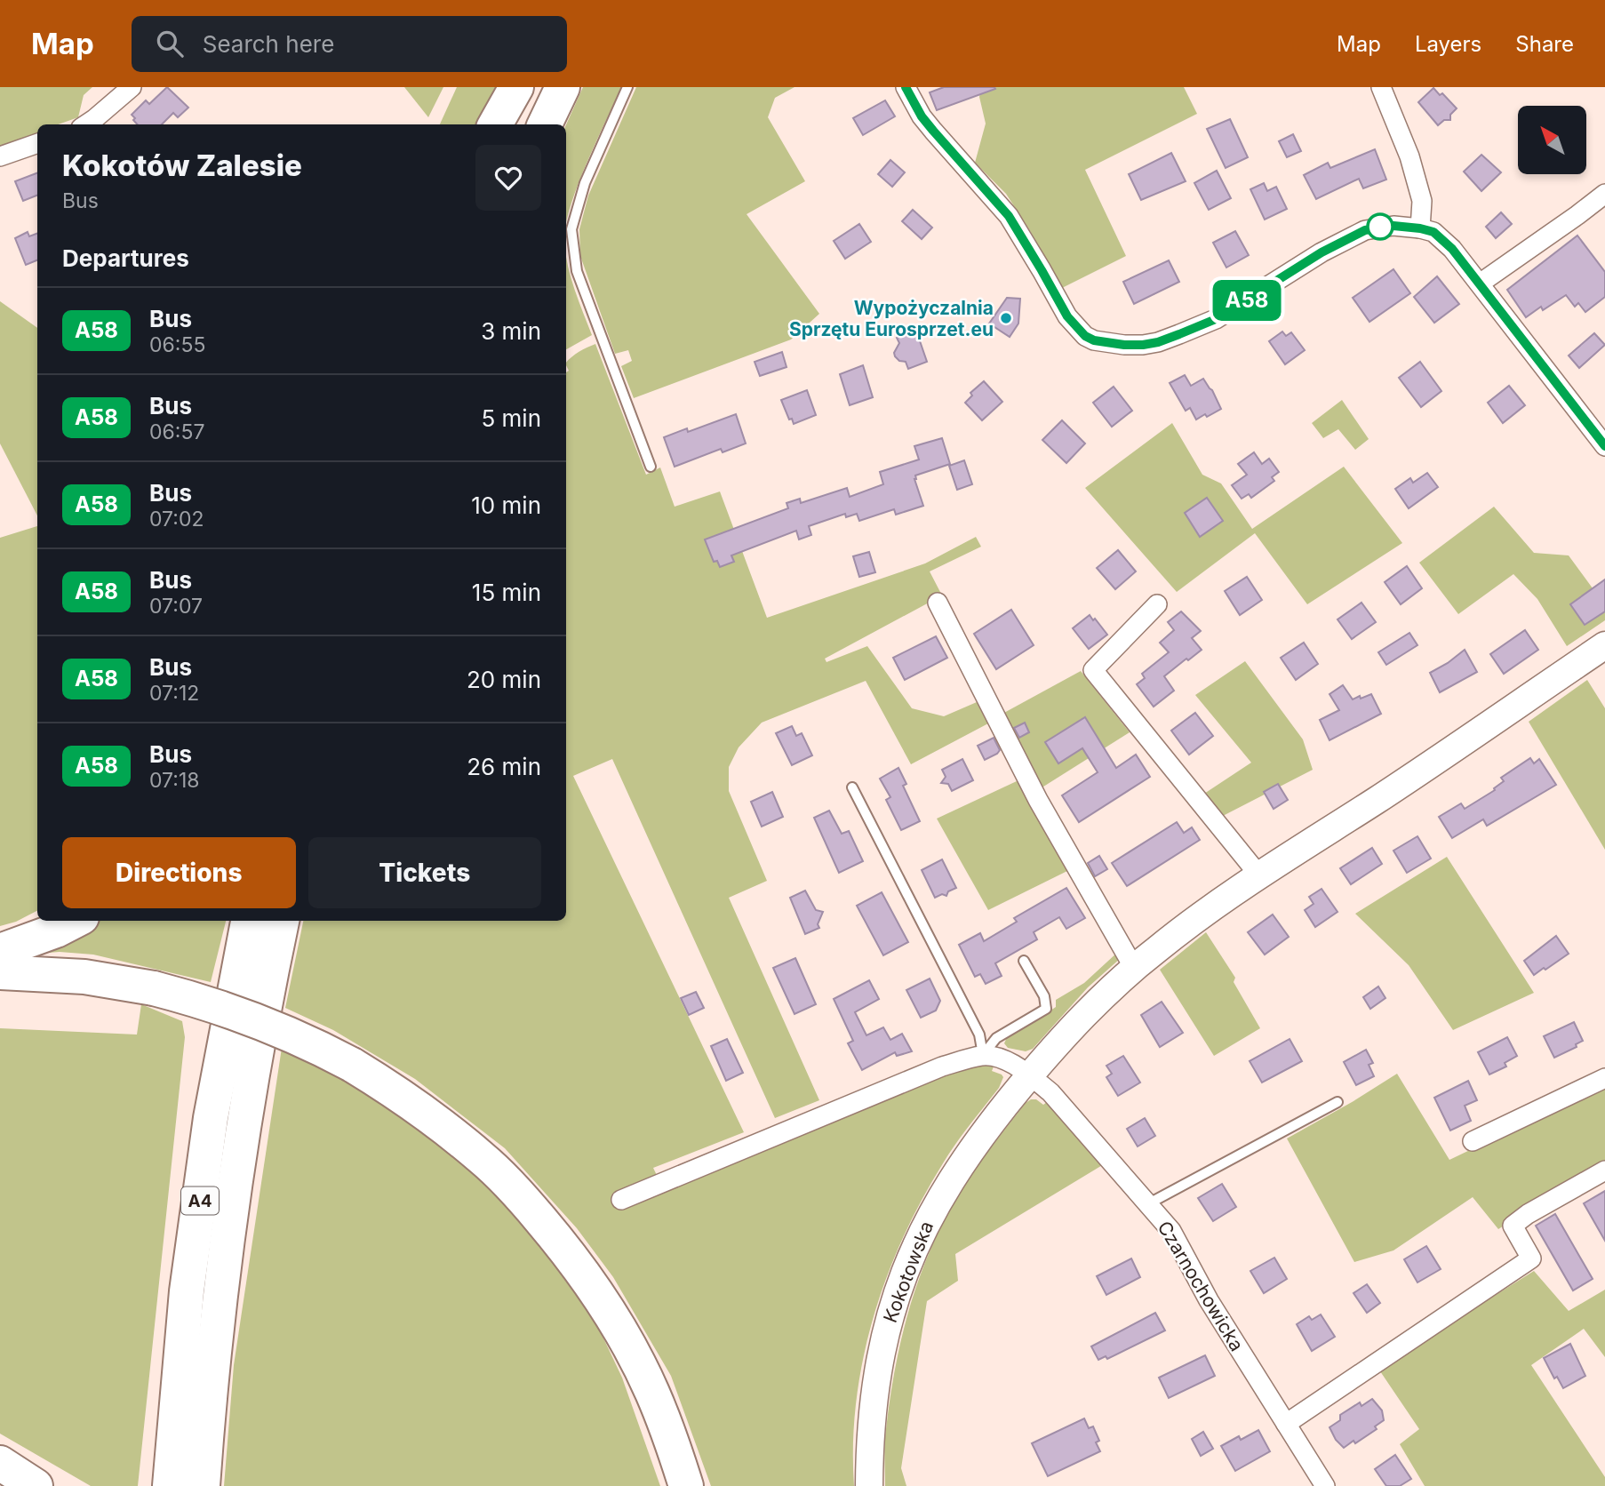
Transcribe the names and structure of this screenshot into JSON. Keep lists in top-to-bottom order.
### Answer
{
  "streets": {
    "highway": ["A4"],
    "street": ["Kokotowska", "Czarnochowicka"]
  },
  "crossings": [
    ["Kokotowska", "Czarnochowicka"]
  ],
  "places": ["Wypożyczalnia Sprzętu Eurosprzet.eu"],
  "lines": ["bus line A58"],
  "north": "top left",
  "page": {
    "header": "Map",
    "search": "Search here",
    "nav": ["Map", "Layers", "Share"],
    "on_map": "A58",
    "heading": [
      ["Kokotów Zalesie", "Bus"],
      "Departures"
    ],
    "list": [
      {
        "mark": "A58",
        "name": "Bus",
        "note": "06:55",
        "value": "3 min"
      },
      {
        "mark": "A58",
        "name": "Bus",
        "note": "06:57",
        "value": "5 min"
      },
      {
        "mark": "A58",
        "name": "Bus",
        "note": "07:02",
        "value": "10 min"
      },
      {
        "mark": "A58",
        "name": "Bus",
        "note": "07:07",
        "value": "15 min"
      },
      {
        "mark": "A58",
        "name": "Bus",
        "note": "07:12",
        "value": "20 min"
      },
      {
        "mark": "A58",
        "name": "Bus",
        "note": "07:18",
        "value": "26 min"
      }
    ],
    "buttons": ["Directions", "Tickets"]
  }
}
